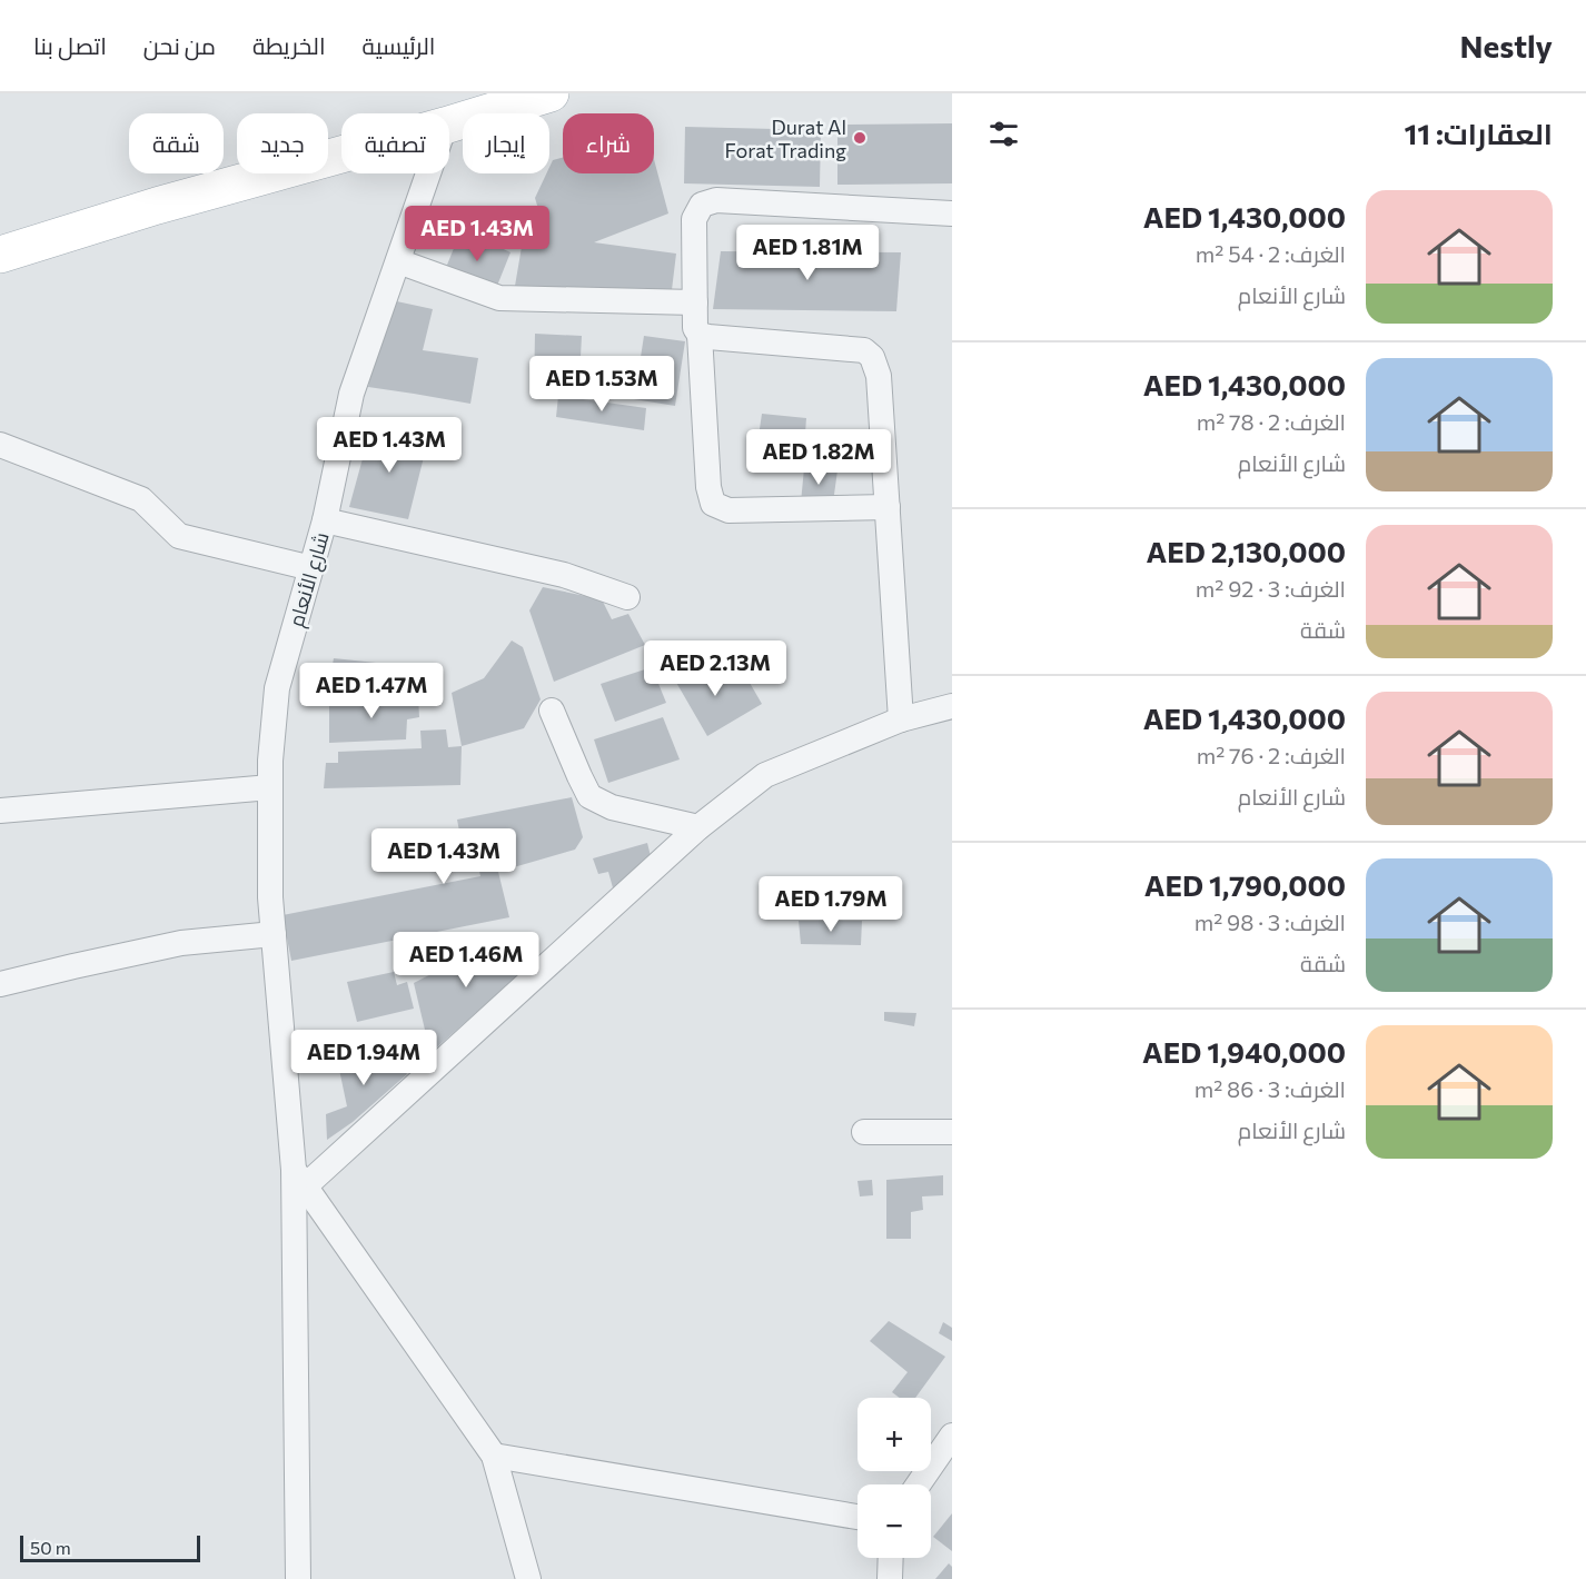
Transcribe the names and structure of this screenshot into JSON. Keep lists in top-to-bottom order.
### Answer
{
  "streets": {
    "street": ["شارع الأنعام"]
  },
  "places": ["Durat Al Forat Trading"],
  "scale_bar": "50 m",
  "page": {
    "header": "Nestly",
    "nav": [
      "الرئيسية",
      "الخريطة",
      "من نحن",
      "اتصل بنا"
    ],
    "heading": "العقارات: 11",
    "chip": [
      "شراء",
      "إيجار",
      "تصفية",
      "جديد",
      "شقة"
    ],
    "list": [
      {
        "name": "AED 1,430,000",
        "note": "الغرف: 2 · 54 m² · شارع الأنعام"
      },
      {
        "name": "AED 1,430,000",
        "note": "الغرف: 2 · 78 m² · شارع الأنعام"
      },
      {
        "name": "AED 2,130,000",
        "note": "الغرف: 3 · 92 m² · شقة"
      },
      {
        "name": "AED 1,430,000",
        "note": "الغرف: 2 · 76 m² · شارع الأنعام"
      },
      {
        "name": "AED 1,790,000",
        "note": "الغرف: 3 · 98 m² · شقة"
      },
      {
        "name": "AED 1,940,000",
        "note": "الغرف: 3 · 86 m² · شارع الأنعام"
      }
    ],
    "price": [
      "AED 1.43M",
      "AED 1.81M",
      "AED 1.53M",
      "AED 1.43M",
      "AED 1.82M",
      "AED 2.13M",
      "AED 1.47M",
      "AED 1.43M",
      "AED 1.79M",
      "AED 1.46M",
      "AED 1.94M"
    ],
    "map_buttons": ["+", "−"],
    "scale": "50 m"
  }
}
